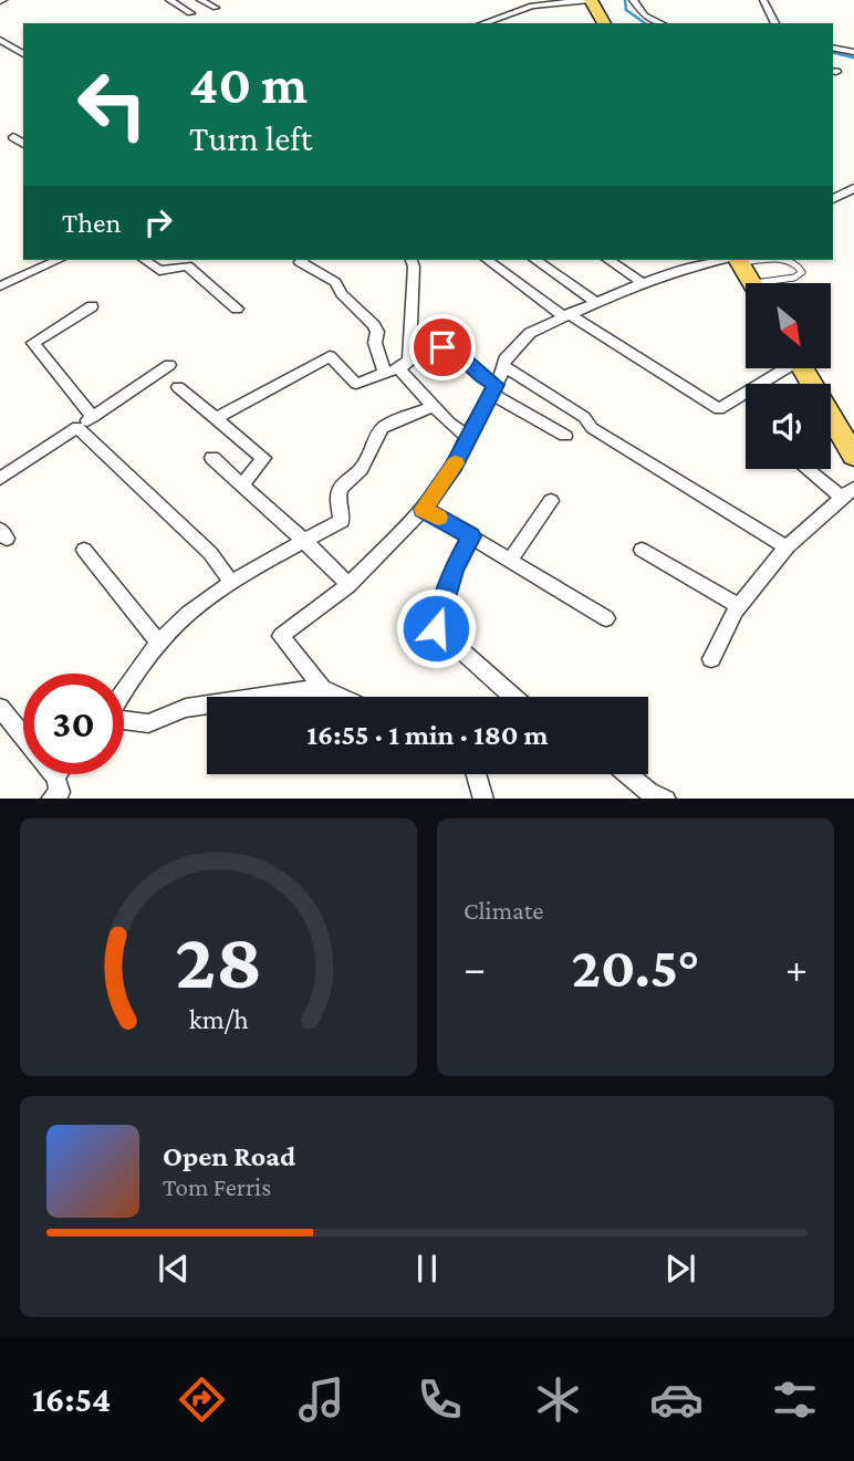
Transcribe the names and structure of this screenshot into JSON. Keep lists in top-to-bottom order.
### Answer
{
  "north": "bottom right",
  "page": {
    "turn": ["40 m", "Turn left"],
    "then": "Then",
    "limit": "30",
    "trip": "16:55 · 1 min · 180 m",
    "tile": "Climate",
    "heat": ["−", "20.5°", "+"],
    "song": ["Open Road", "Tom Ferris"],
    "tabs": "16:54",
    "gauge": ["28", "km/h"]
  }
}
